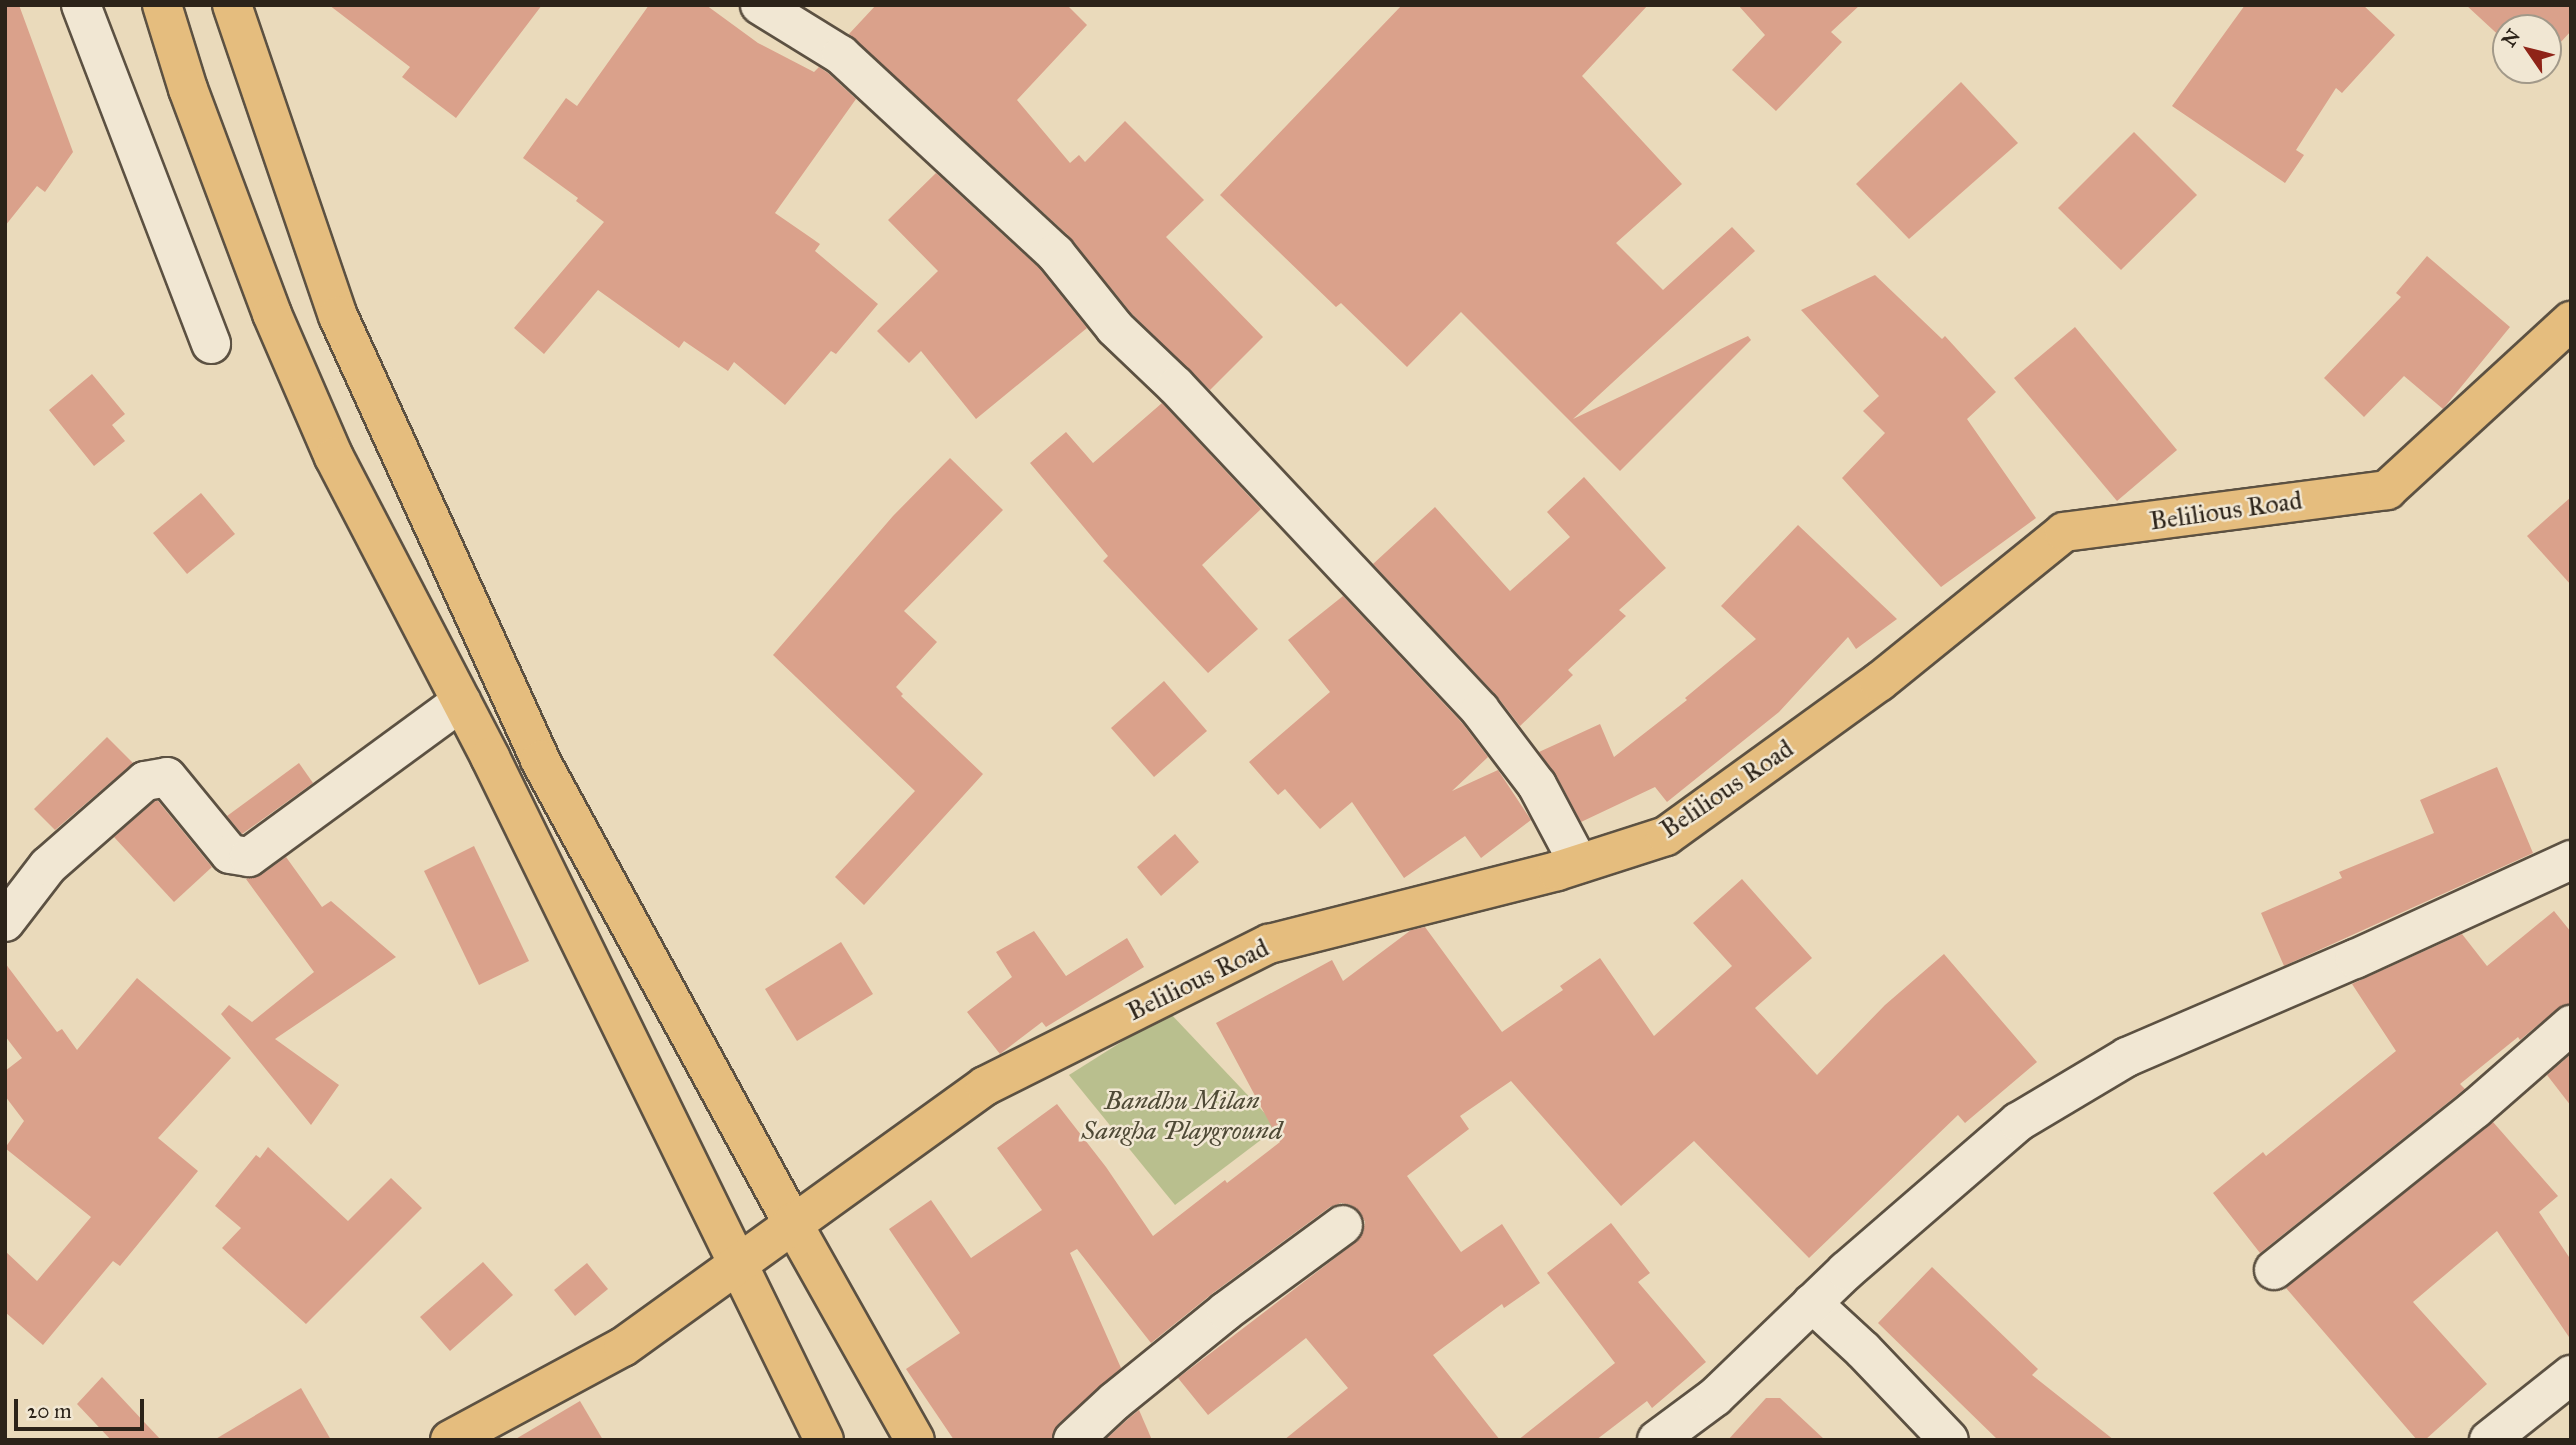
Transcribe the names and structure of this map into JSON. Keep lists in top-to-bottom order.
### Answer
{
  "streets": {
    "main road": ["Belilious Road"]
  },
  "parks": ["Bandhu Milan Sangha Playground"],
  "scale_bar": "20 m",
  "north": "top left"
}
